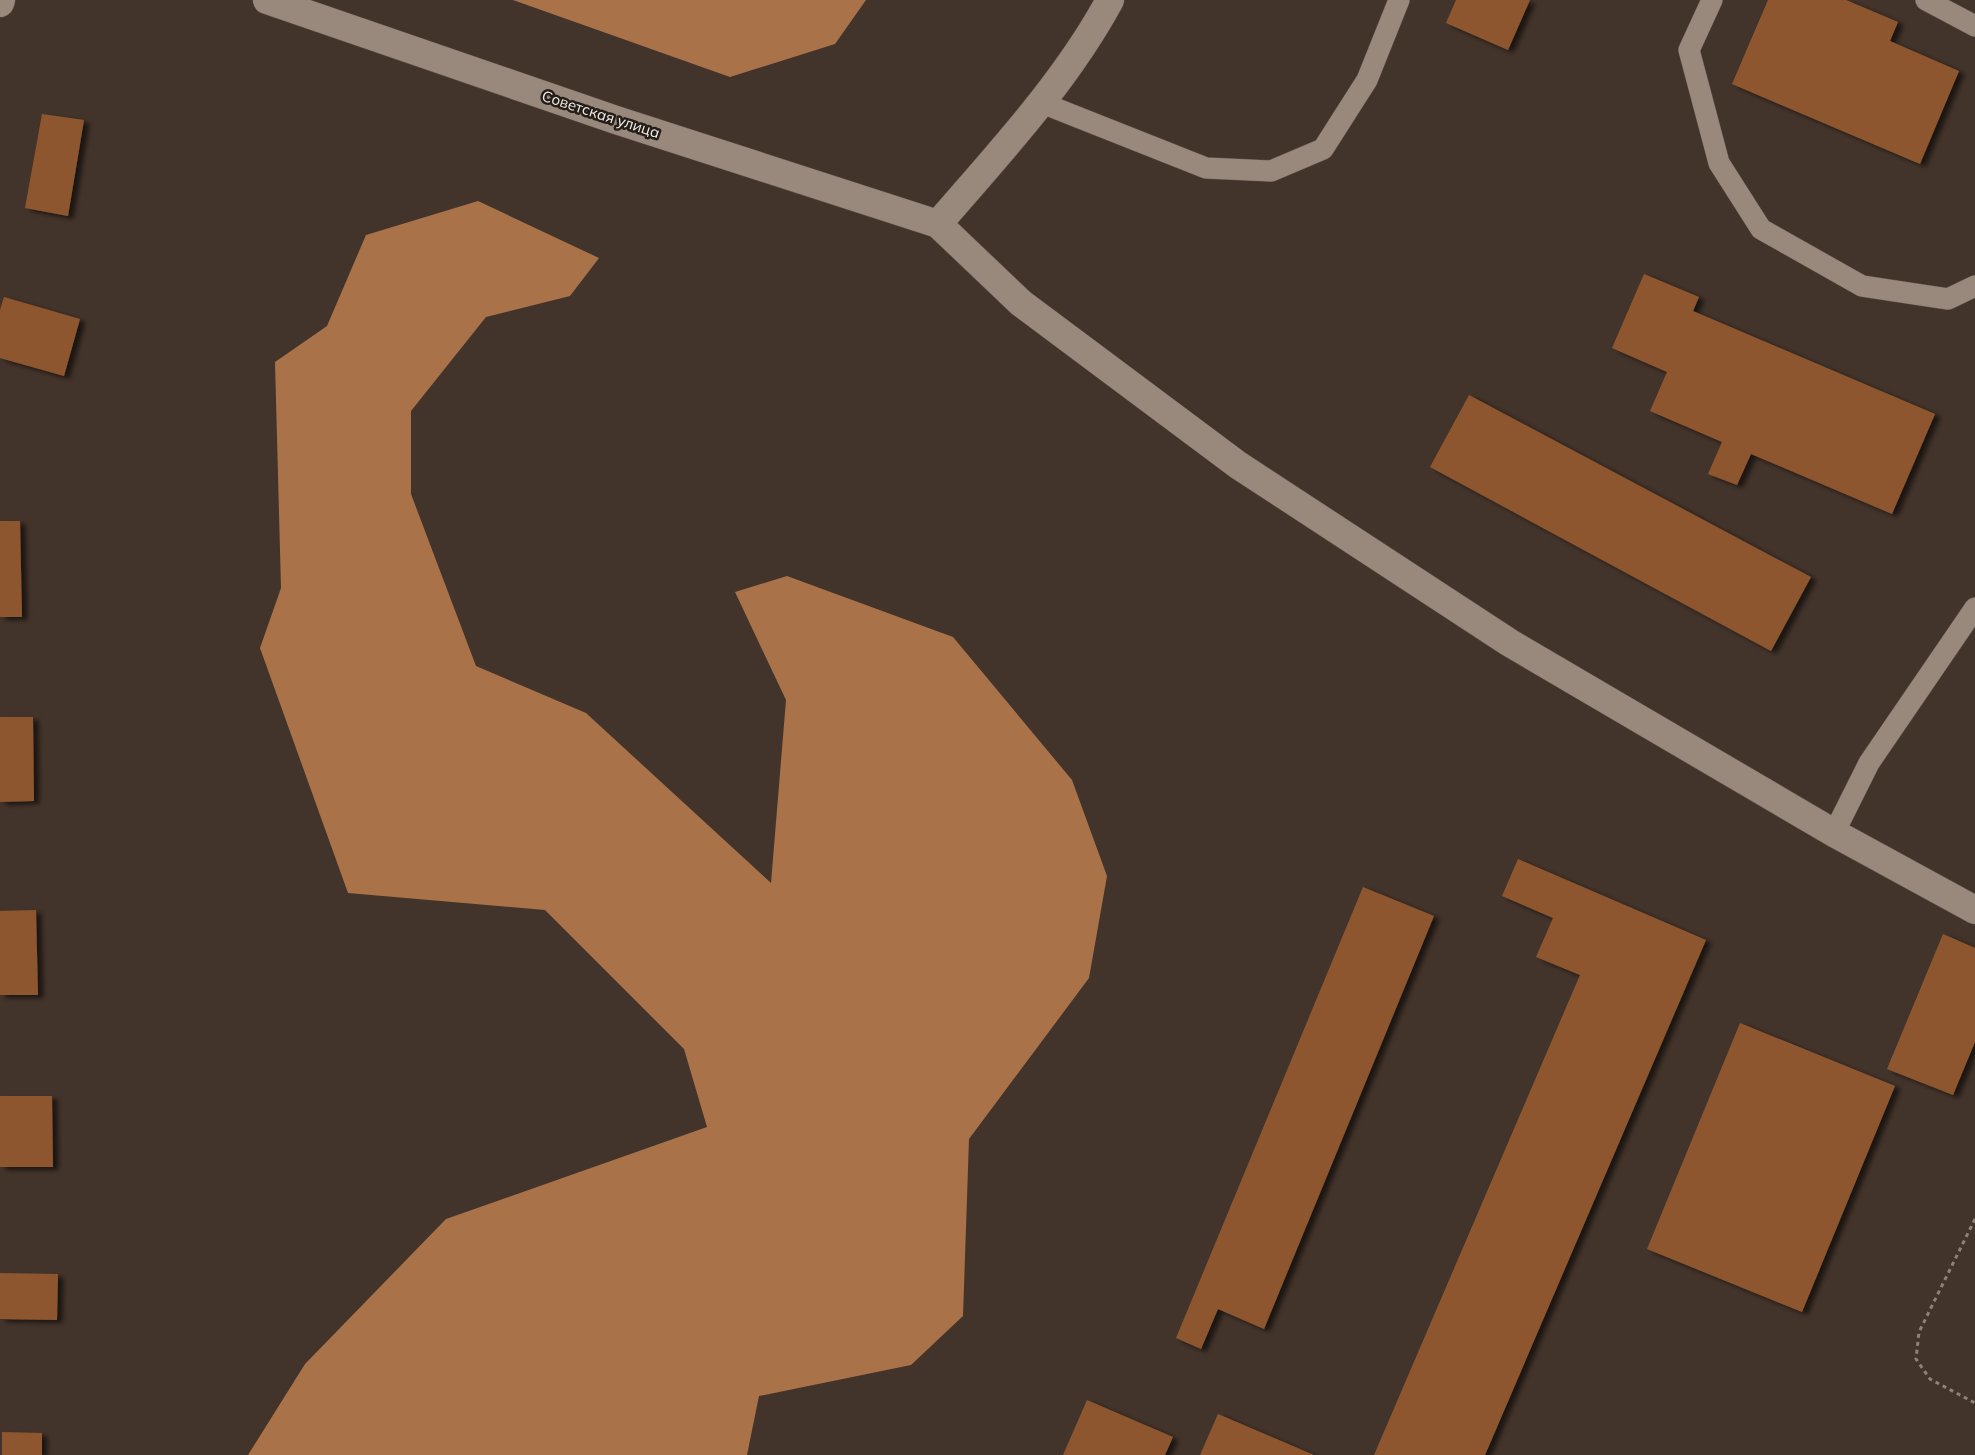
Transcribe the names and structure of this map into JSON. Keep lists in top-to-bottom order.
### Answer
{
  "streets": {
    "street": ["Советская улица"]
  }
}
